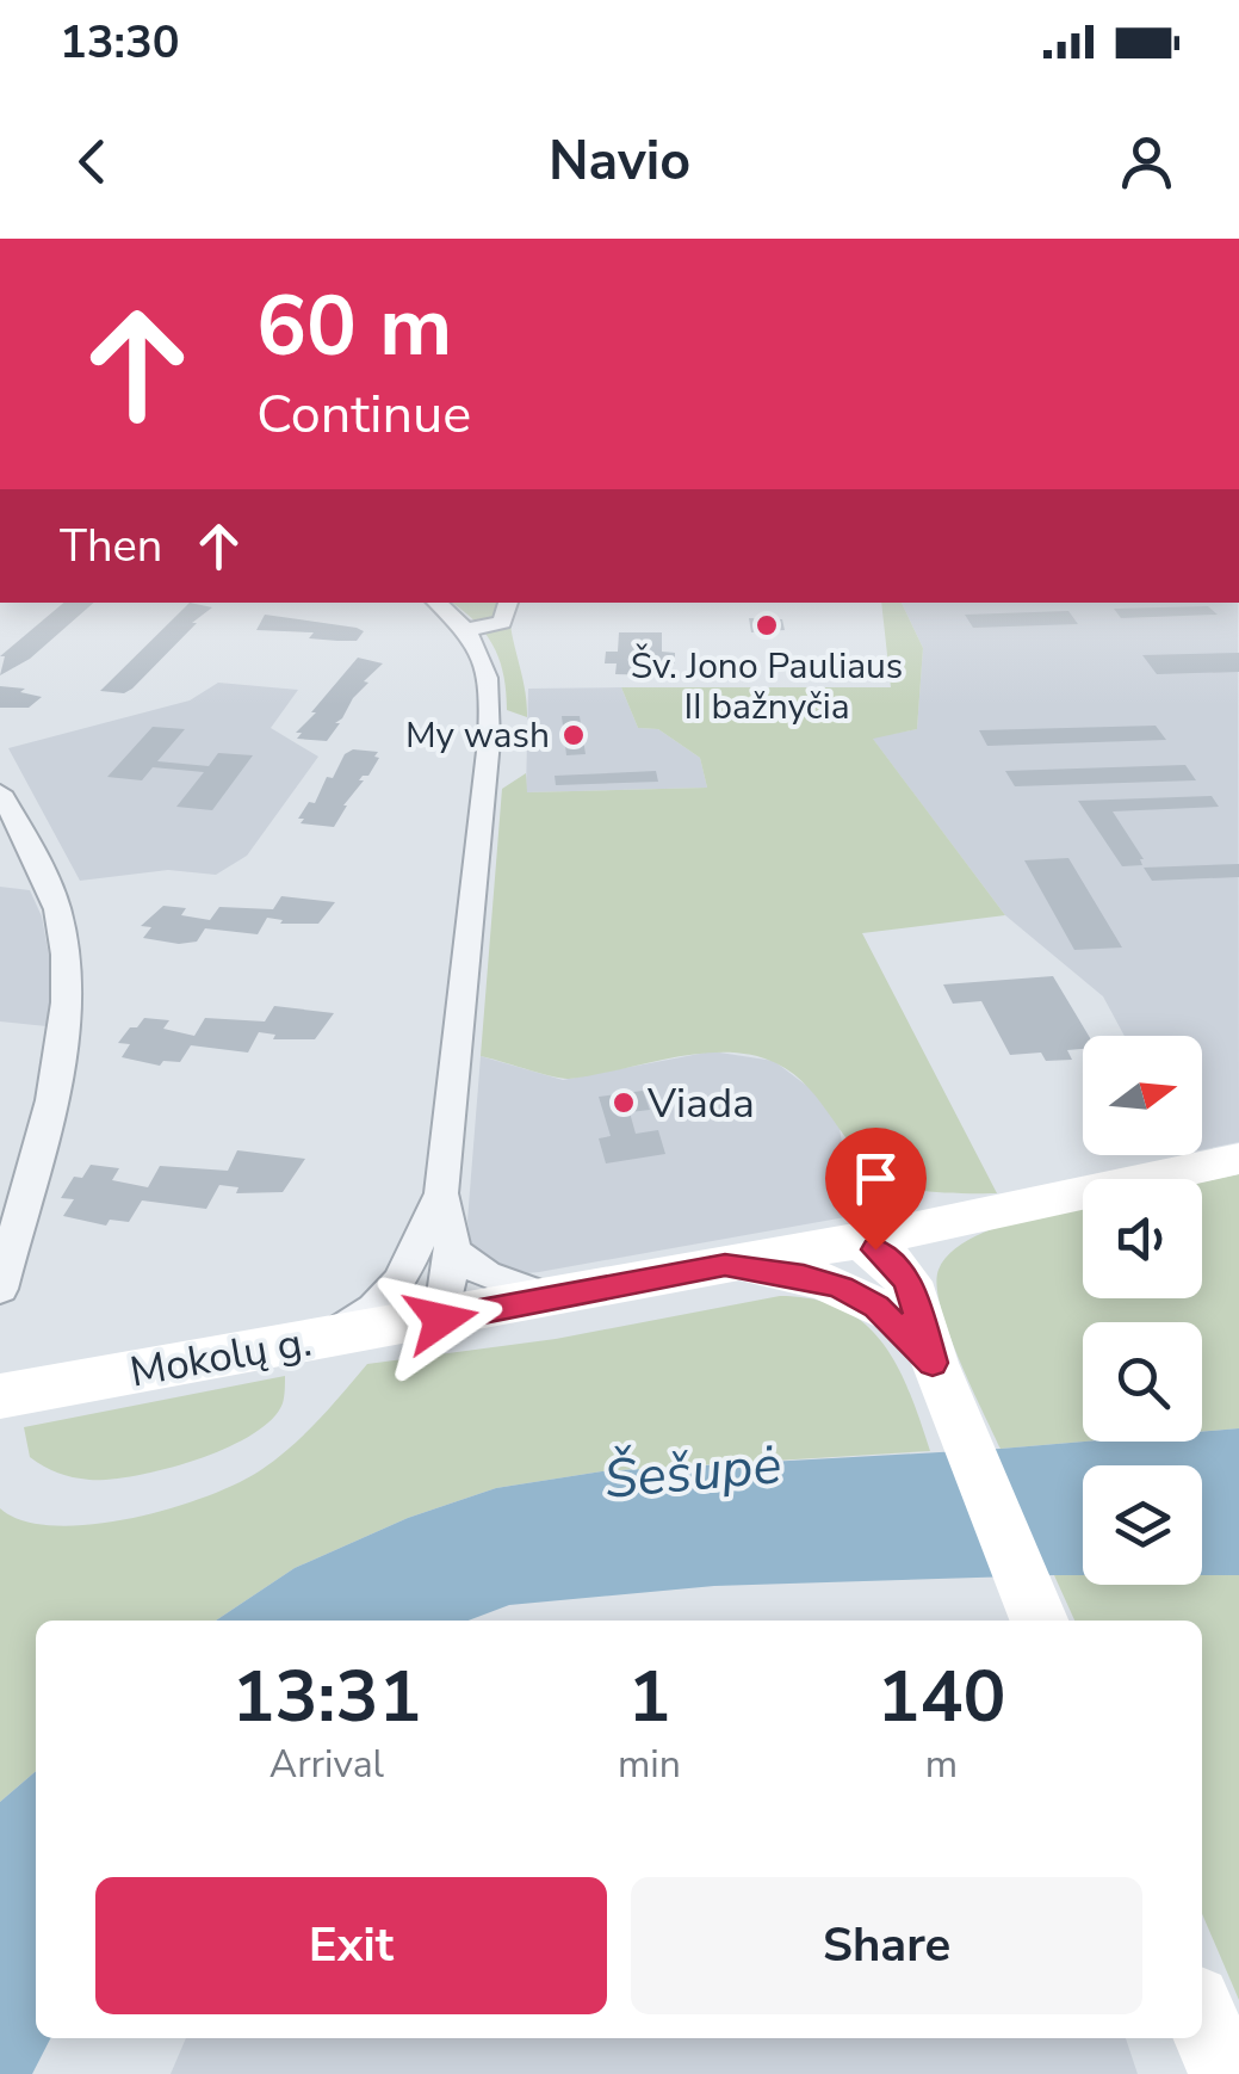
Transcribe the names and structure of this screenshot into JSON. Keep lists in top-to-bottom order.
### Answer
{
  "streets": {
    "main road": ["Mokolų g."]
  },
  "water": ["Šešupė"],
  "places": ["Šv. Jono Pauliaus II bažnyčia", "My wash", "Viada"],
  "north": "right",
  "page": {
    "status": "13:30",
    "header": "Navio",
    "turn": ["60 m", "Continue"],
    "then": "Then",
    "eta": [
      "13:31",
      "Arrival",
      "1",
      "min",
      "140",
      "m"
    ],
    "buttons": ["Exit", "Share"]
  }
}
